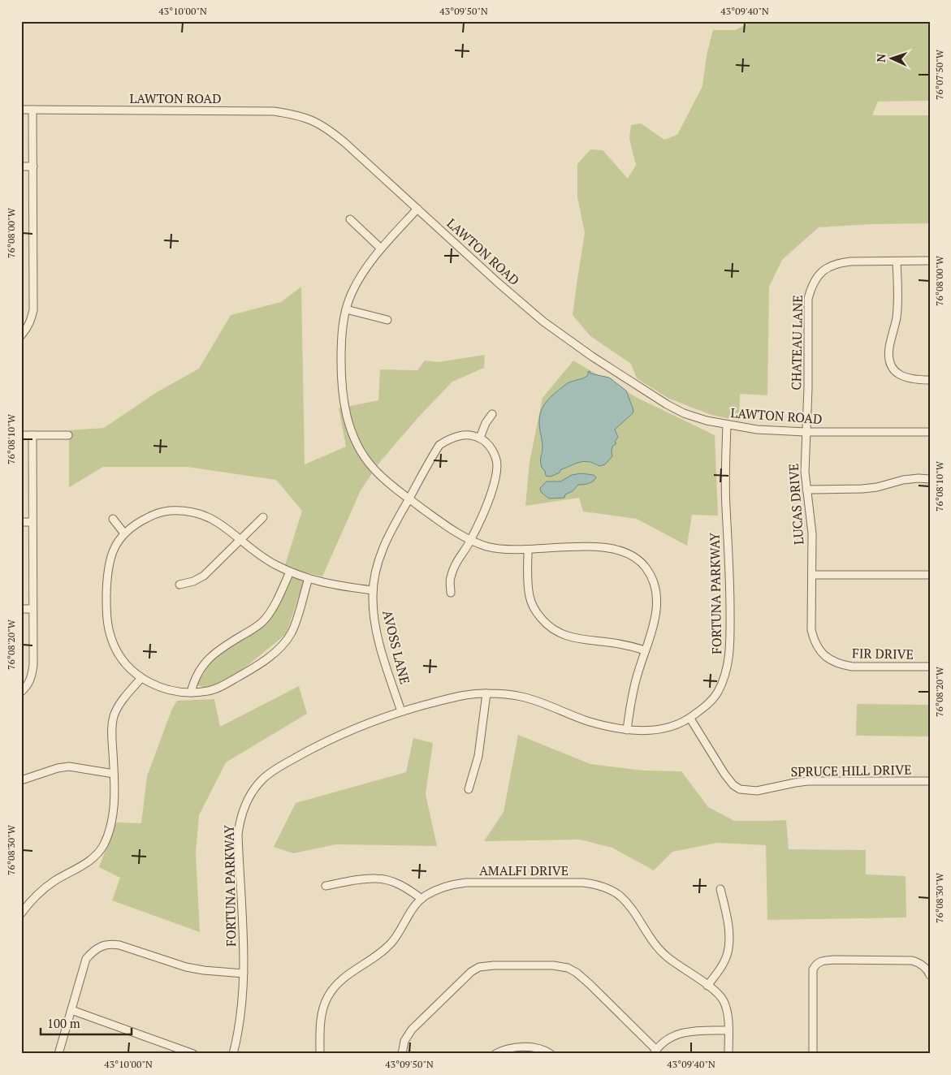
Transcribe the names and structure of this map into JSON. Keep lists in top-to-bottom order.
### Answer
{
  "streets": {
    "street": [
      "LAWTON ROAD",
      "CHATEAU LANE",
      "LUCAS DRIVE",
      "FORTUNA PARKWAY",
      "AVOSS LANE",
      "FIR DRIVE",
      "SPRUCE HILL DRIVE",
      "AMALFI DRIVE"
    ]
  },
  "crossings": [
    ["LAWTON ROAD", "CHATEAU LANE"],
    ["LAWTON ROAD", "LUCAS DRIVE"],
    ["LAWTON ROAD", "FORTUNA PARKWAY"],
    ["CHATEAU LANE", "LUCAS DRIVE"],
    ["LUCAS DRIVE", "FIR DRIVE"],
    ["FORTUNA PARKWAY", "AVOSS LANE"],
    ["FORTUNA PARKWAY", "SPRUCE HILL DRIVE"]
  ],
  "scale_bar": "100 m",
  "north": "left",
  "coordinates": [
    "43°10'00\"N",
    "43°09'50\"N",
    "43°09'40\"N",
    "76°07'50\"W",
    "76°08'00\"W",
    "76°08'10\"W",
    "76°08'20\"W",
    "76°08'30\"W"
  ]
}
